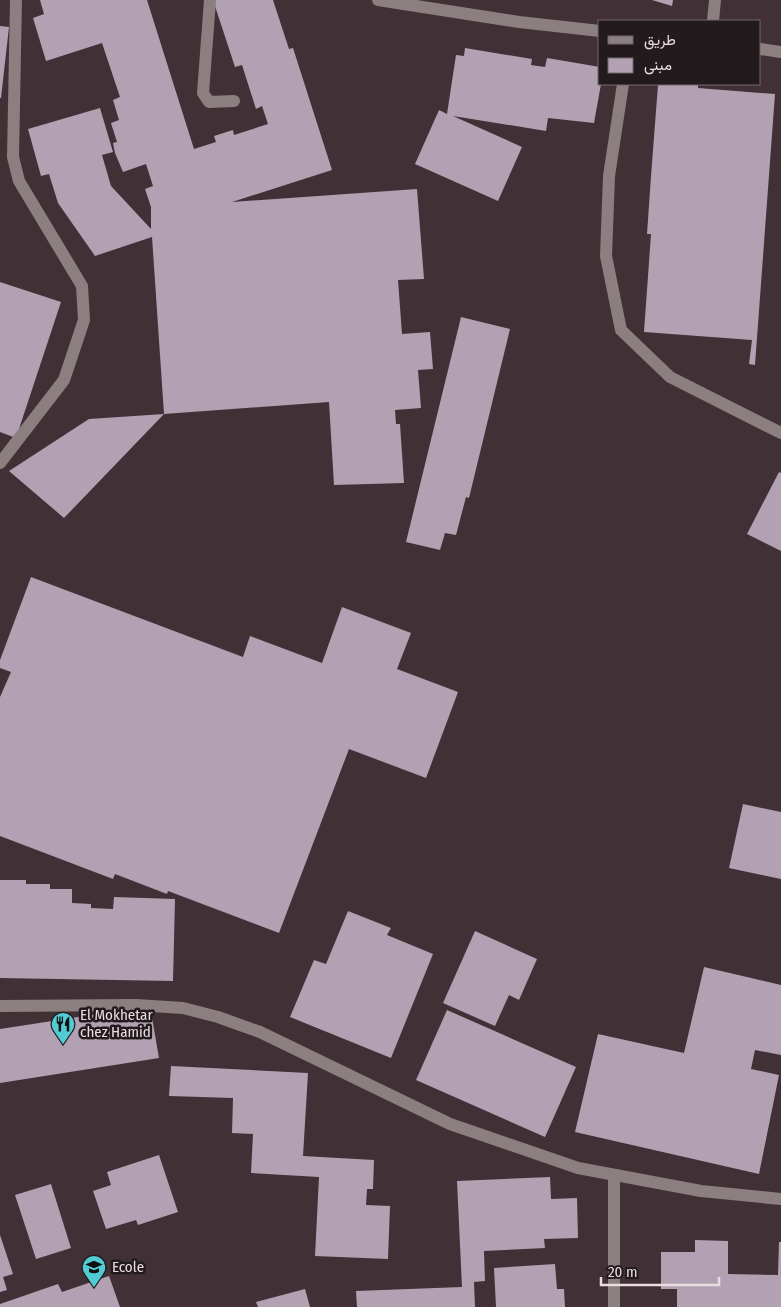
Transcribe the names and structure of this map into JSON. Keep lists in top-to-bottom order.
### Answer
{
  "places": {
    "restaurant": ["El Mokhetar chez Hamid"],
    "school or university": ["Ecole"]
  },
  "legend": ["طريق", "مبنى"],
  "scale_bar": "20 m"
}
